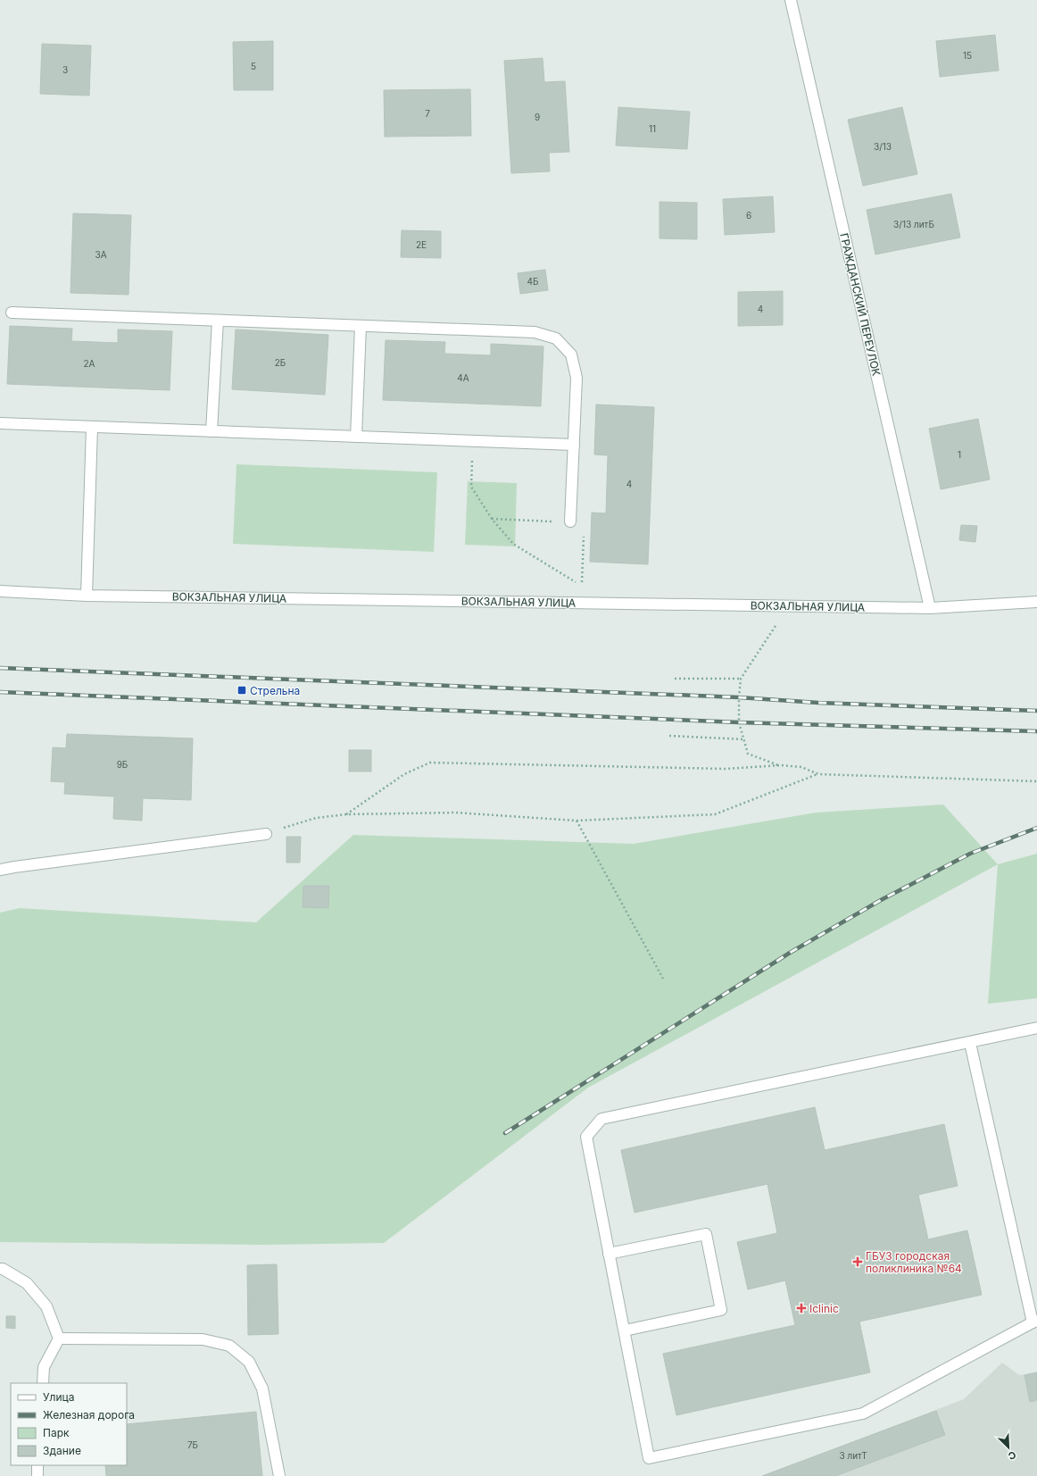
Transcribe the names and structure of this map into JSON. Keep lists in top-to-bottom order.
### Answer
{
  "streets": {
    "street": ["ГРАЖДАНСКИЙ ПЕРЕУЛОК", "ВОКЗАЛЬНАЯ УЛИЦА"]
  },
  "crossings": [
    ["ГРАЖДАНСКИЙ ПЕРЕУЛОК", "ВОКЗАЛЬНАЯ УЛИЦА"]
  ],
  "places": {
    "transit": ["Стрельна"],
    "health": ["ГБУЗ городская поликлиника №64", "Iclinic"]
  },
  "house_numbers": [
    "15",
    "5",
    "3",
    "7",
    "9",
    "11",
    "3/13",
    "6",
    "3/13 литБ",
    "2Е",
    "3А",
    "4Б",
    "4",
    "2Б",
    "2А",
    "4А",
    "1",
    "4",
    "9Б",
    "7Б",
    "3 литТ"
  ],
  "legend": [
    "Улица",
    "Железная дорога",
    "Парк",
    "Здание"
  ],
  "north": "bottom right"
}
